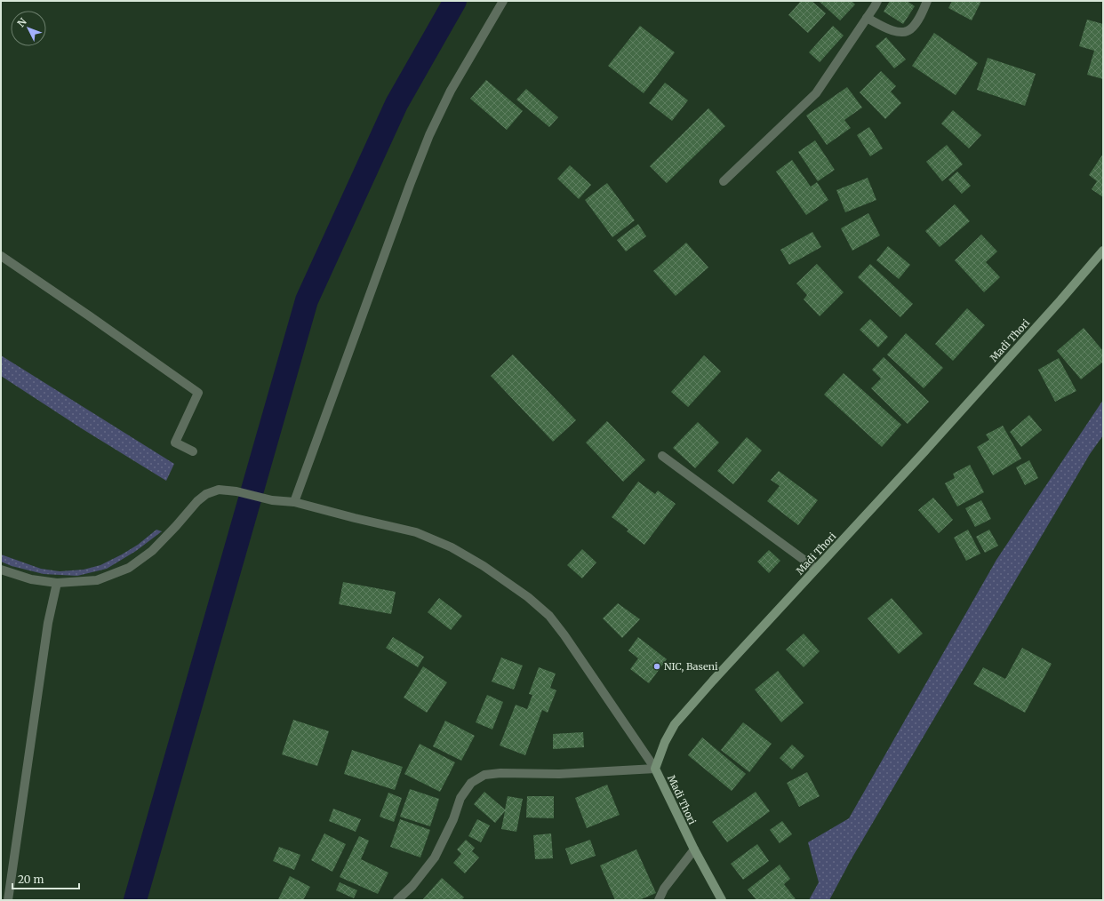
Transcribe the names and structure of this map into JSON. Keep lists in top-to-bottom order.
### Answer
{
  "streets": {
    "main road": ["Madi Thori"]
  },
  "places": ["NIC, Baseni"],
  "scale_bar": "20 m",
  "north": "top left"
}
